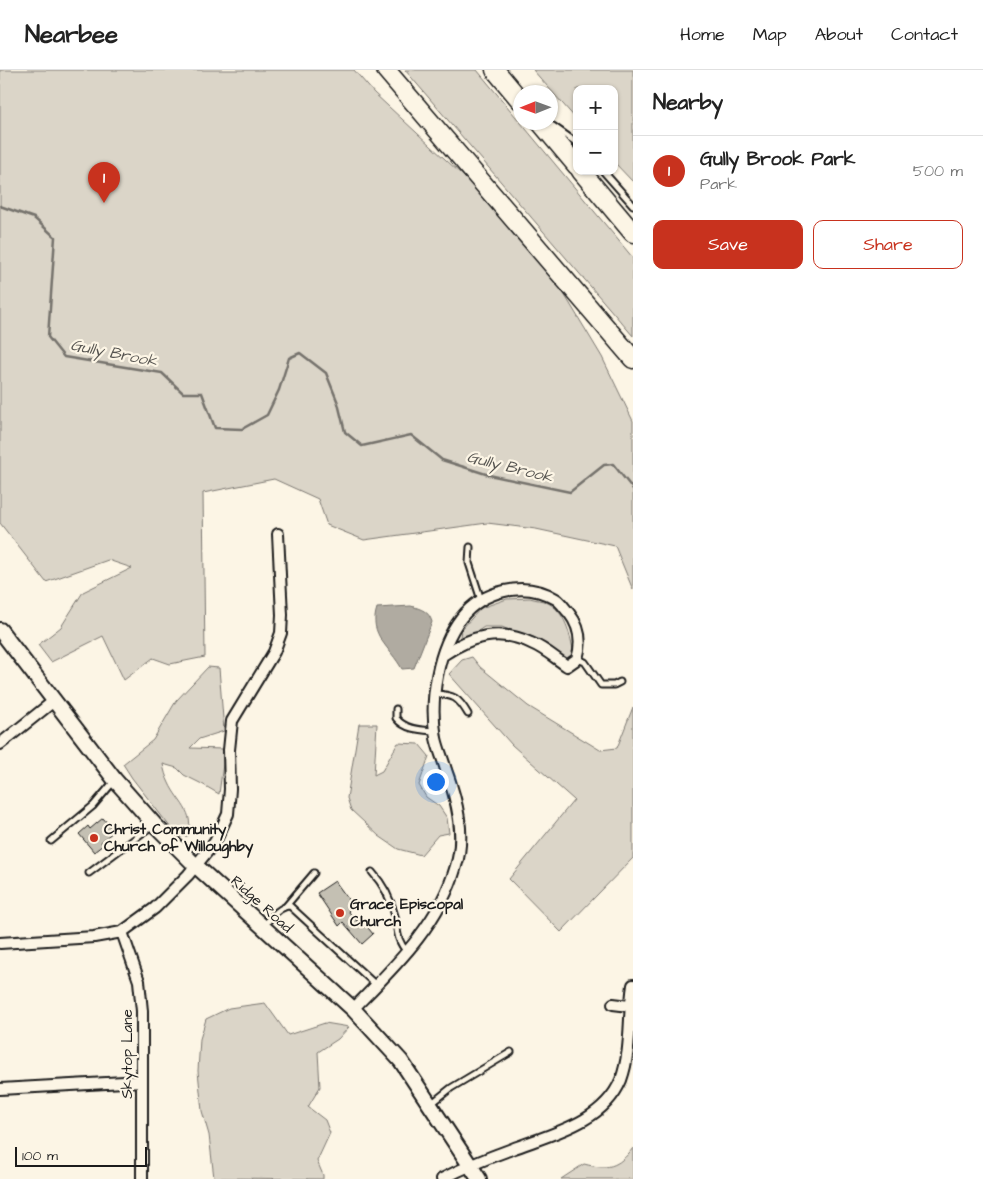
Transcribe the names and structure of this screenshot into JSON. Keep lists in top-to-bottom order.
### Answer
{
  "streets": {
    "main road": ["Ridge Road"],
    "street": ["Skytop Lane"]
  },
  "water": ["Gully Brook"],
  "places": ["Christ Community Church of Willoughby", "Grace Episcopal Church"],
  "scale_bar": "100 m",
  "north": "left",
  "page": {
    "header": "Nearbee",
    "nav": [
      "Home",
      "Map",
      "About",
      "Contact"
    ],
    "heading": "Nearby",
    "map_buttons": ["+", "−"],
    "list": [
      {
        "mark": "1",
        "name": "Gully Brook Park",
        "note": "Park",
        "value": "500 m"
      }
    ],
    "pins": "1",
    "buttons": ["Save", "Share"],
    "scale": "100 m"
  }
}
